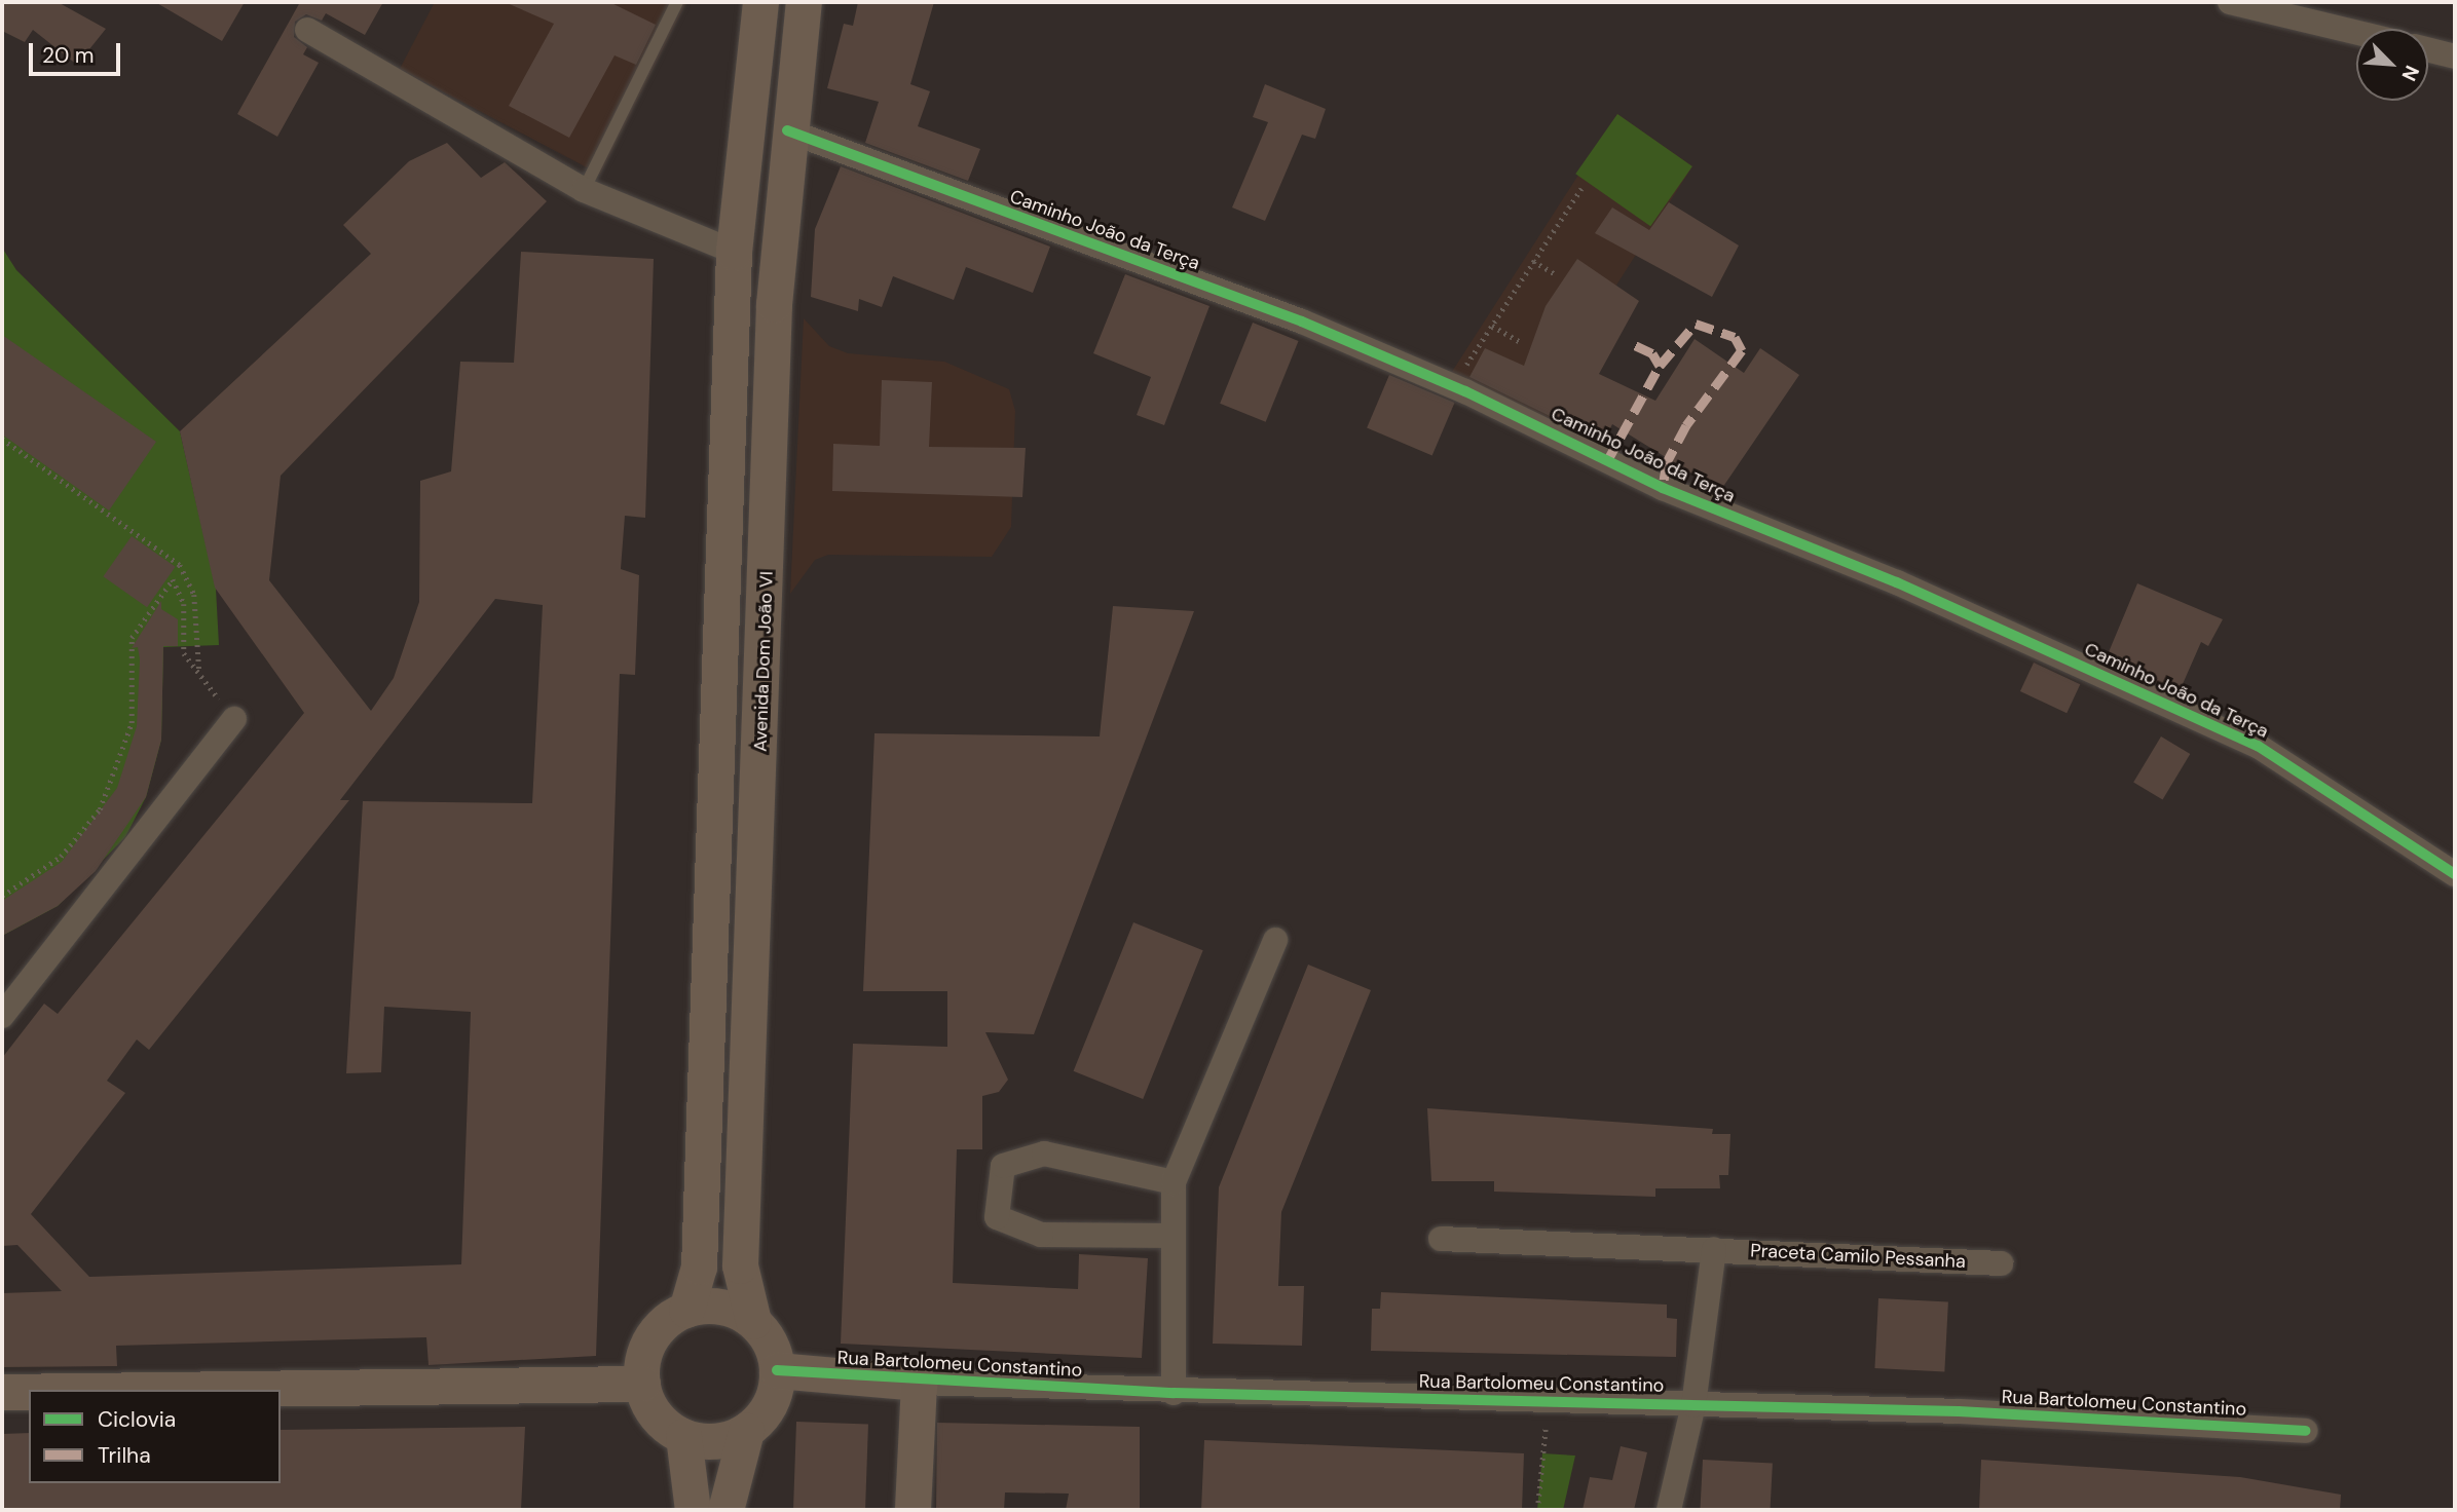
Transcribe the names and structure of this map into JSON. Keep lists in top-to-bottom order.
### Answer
{
  "streets": {
    "main road": ["Avenida Dom João VI", "Rua Bartolomeu Constantino"],
    "street": ["Caminho João da Terça", "Praceta Camilo Pessanha"]
  },
  "crossings": [
    ["Caminho João da Terça", "Avenida Dom João VI"],
    ["Avenida Dom João VI", "Rua Bartolomeu Constantino"]
  ],
  "legend": ["Ciclovia", "Trilha"],
  "scale_bar": "20 m",
  "north": "bottom right"
}
